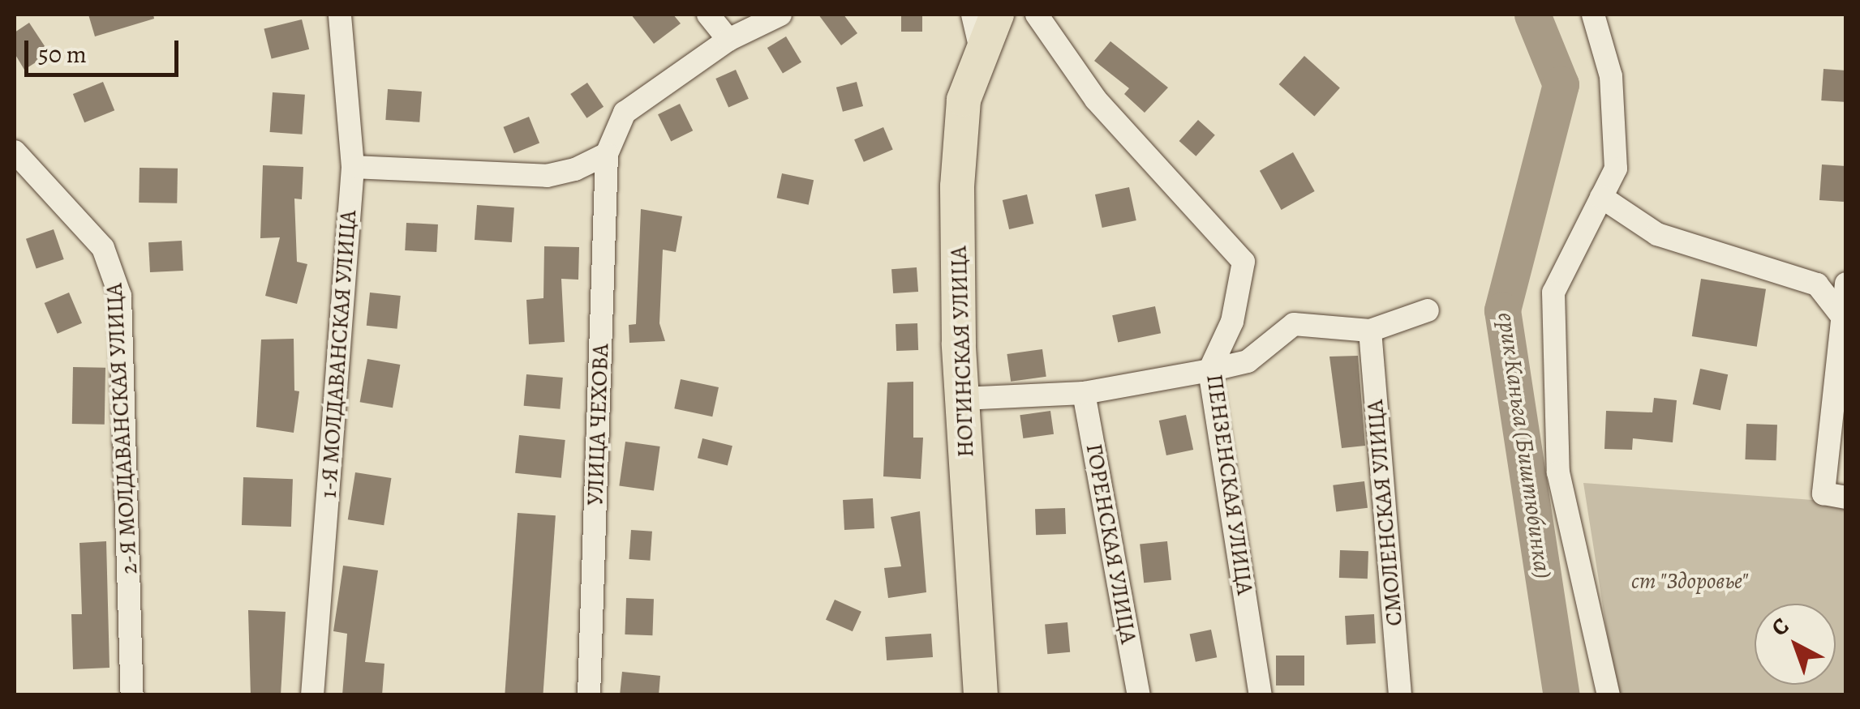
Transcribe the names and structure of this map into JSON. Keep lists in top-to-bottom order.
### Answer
{
  "streets": {
    "main road": ["НОГИНСКАЯ УЛИЦА"],
    "street": [
      "1-Я МОЛДАВАНСКАЯ УЛИЦА",
      "УЛИЦА ЧЕХОВА",
      "2-Я МОЛДАВАНСКАЯ УЛИЦА",
      "ПЕНЗЕНСКАЯ УЛИЦА",
      "СМОЛЕНСКАЯ УЛИЦА",
      "ГОРЕНСКАЯ УЛИЦА"
    ]
  },
  "water": ["ерик Каньга (Биштюбинка)"],
  "parks": ["ст \"Здоровье\""],
  "scale_bar": "50 m",
  "north": "top left"
}
